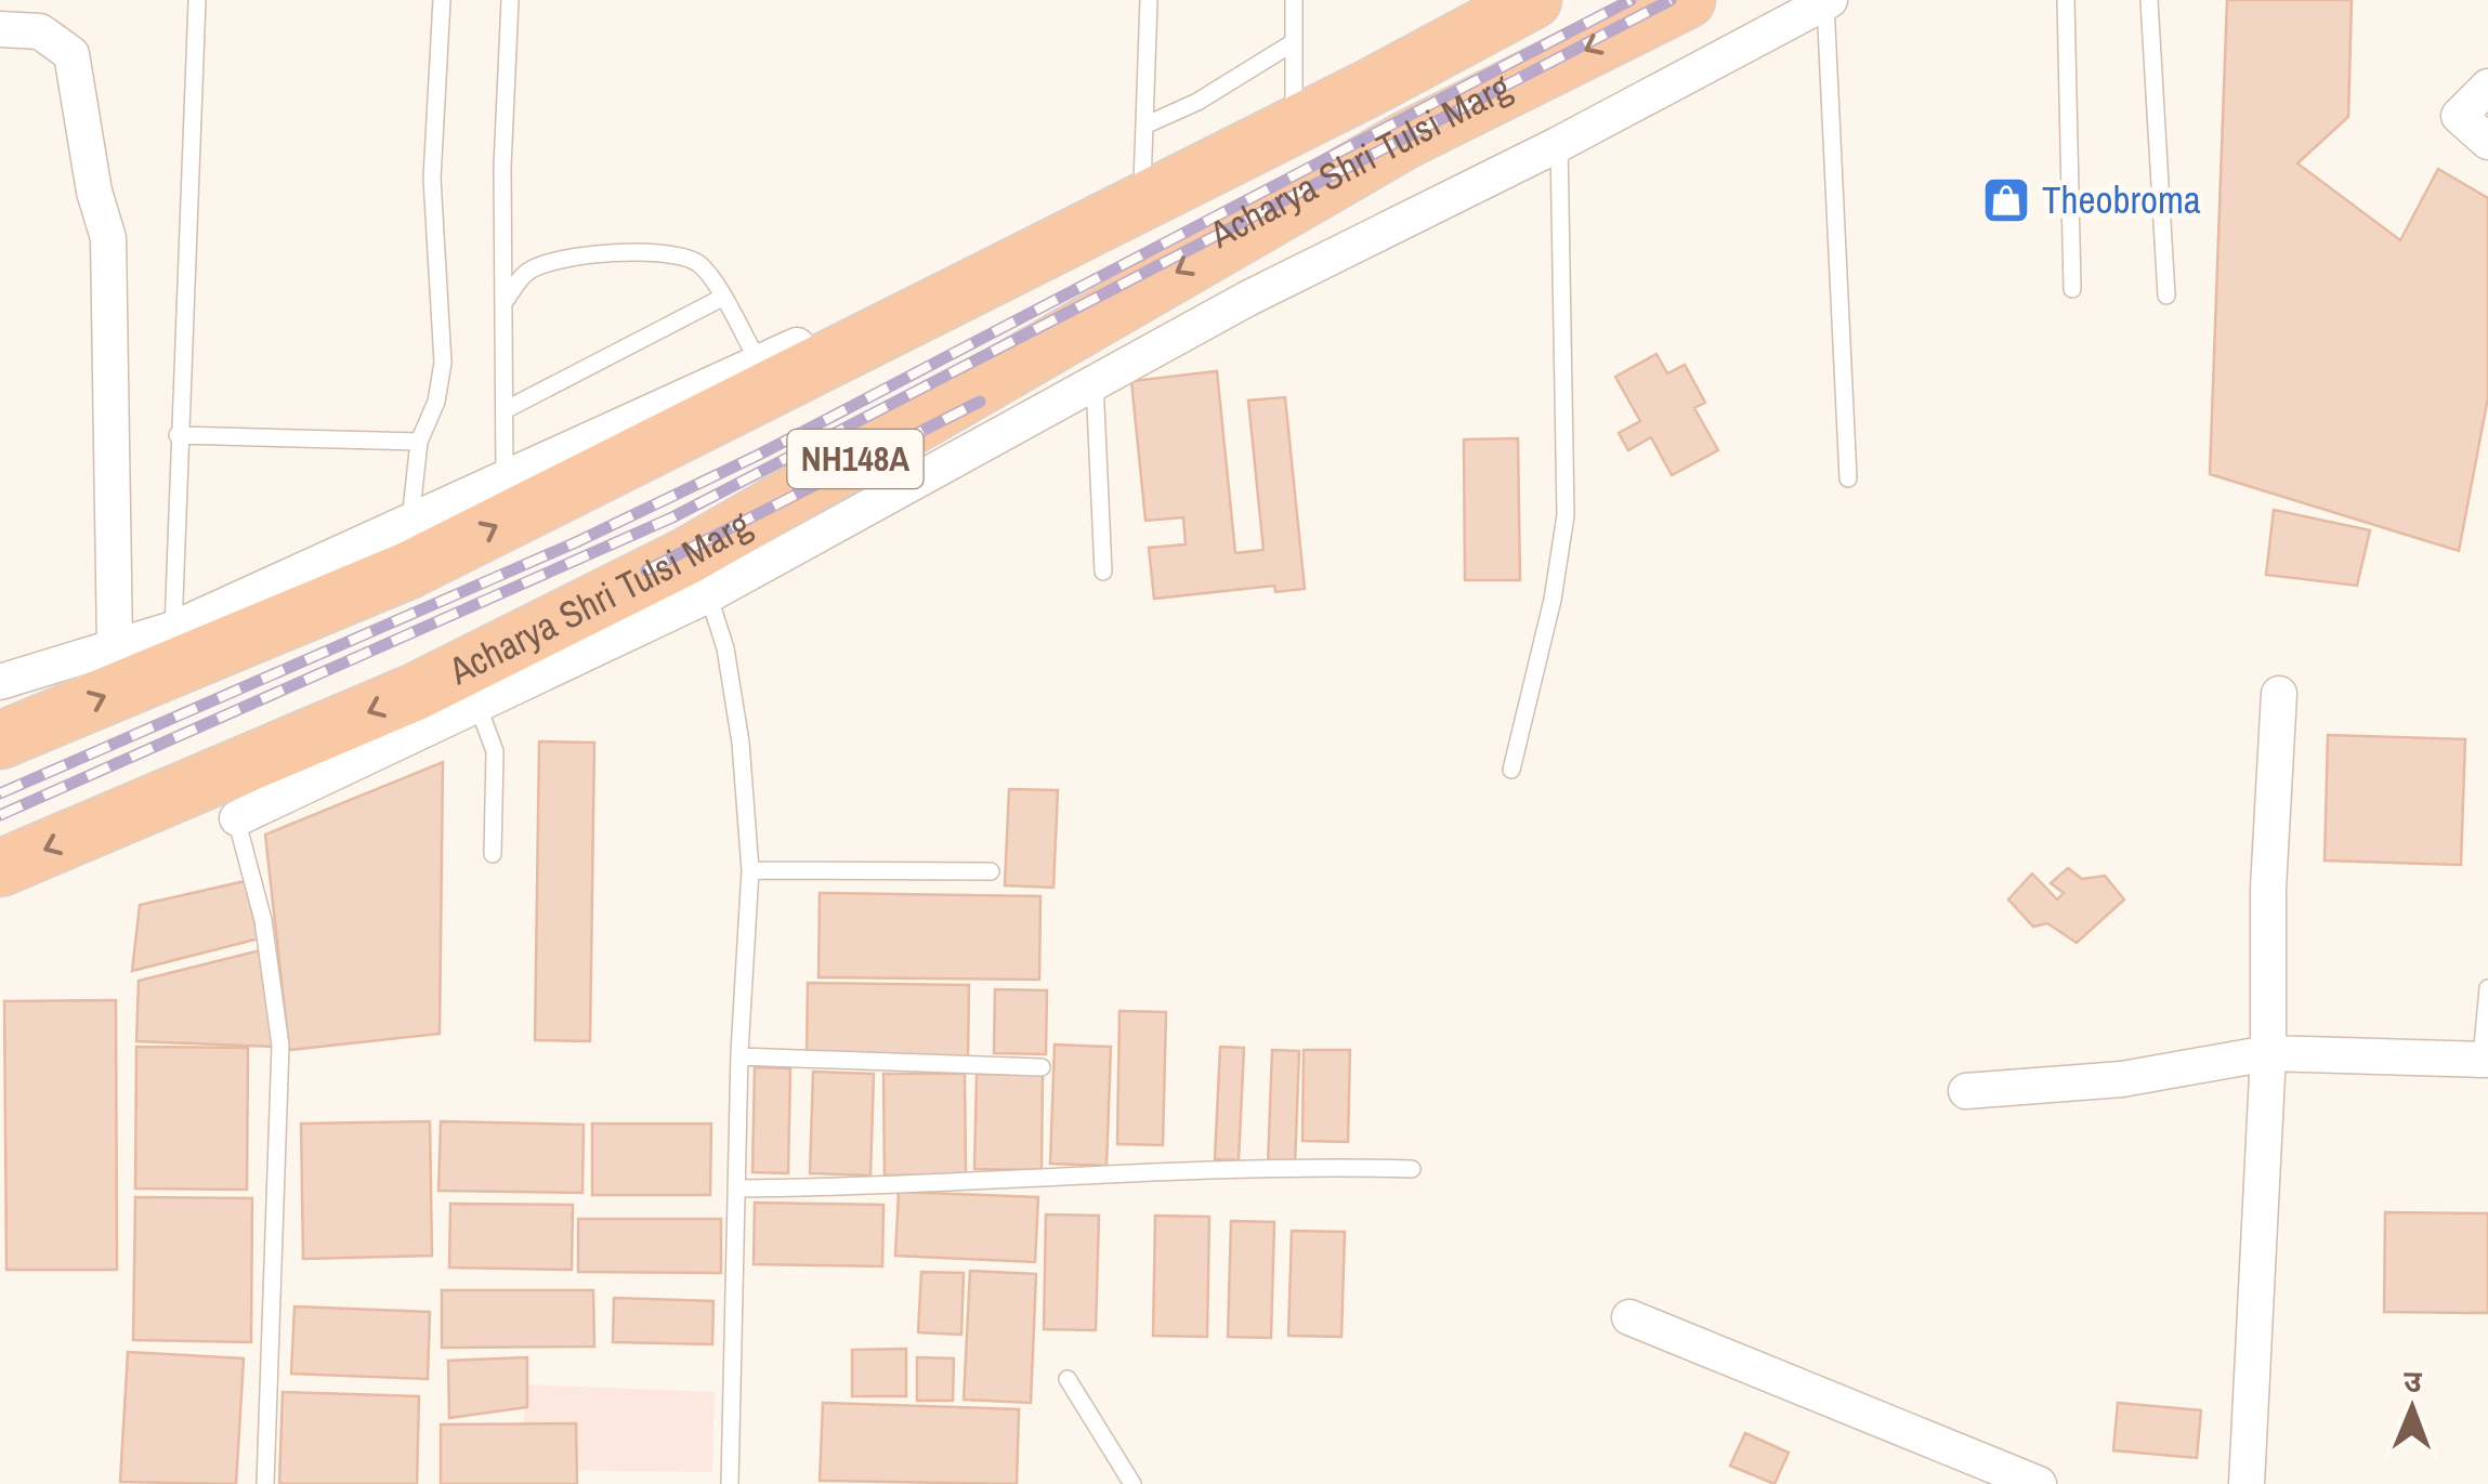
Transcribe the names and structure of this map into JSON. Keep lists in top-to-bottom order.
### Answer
{
  "streets": {
    "highway": ["Acharya Shri Tulsi Marg", "NH148A"]
  },
  "places": {
    "shop": ["Theobroma"]
  },
  "north": "top"
}
